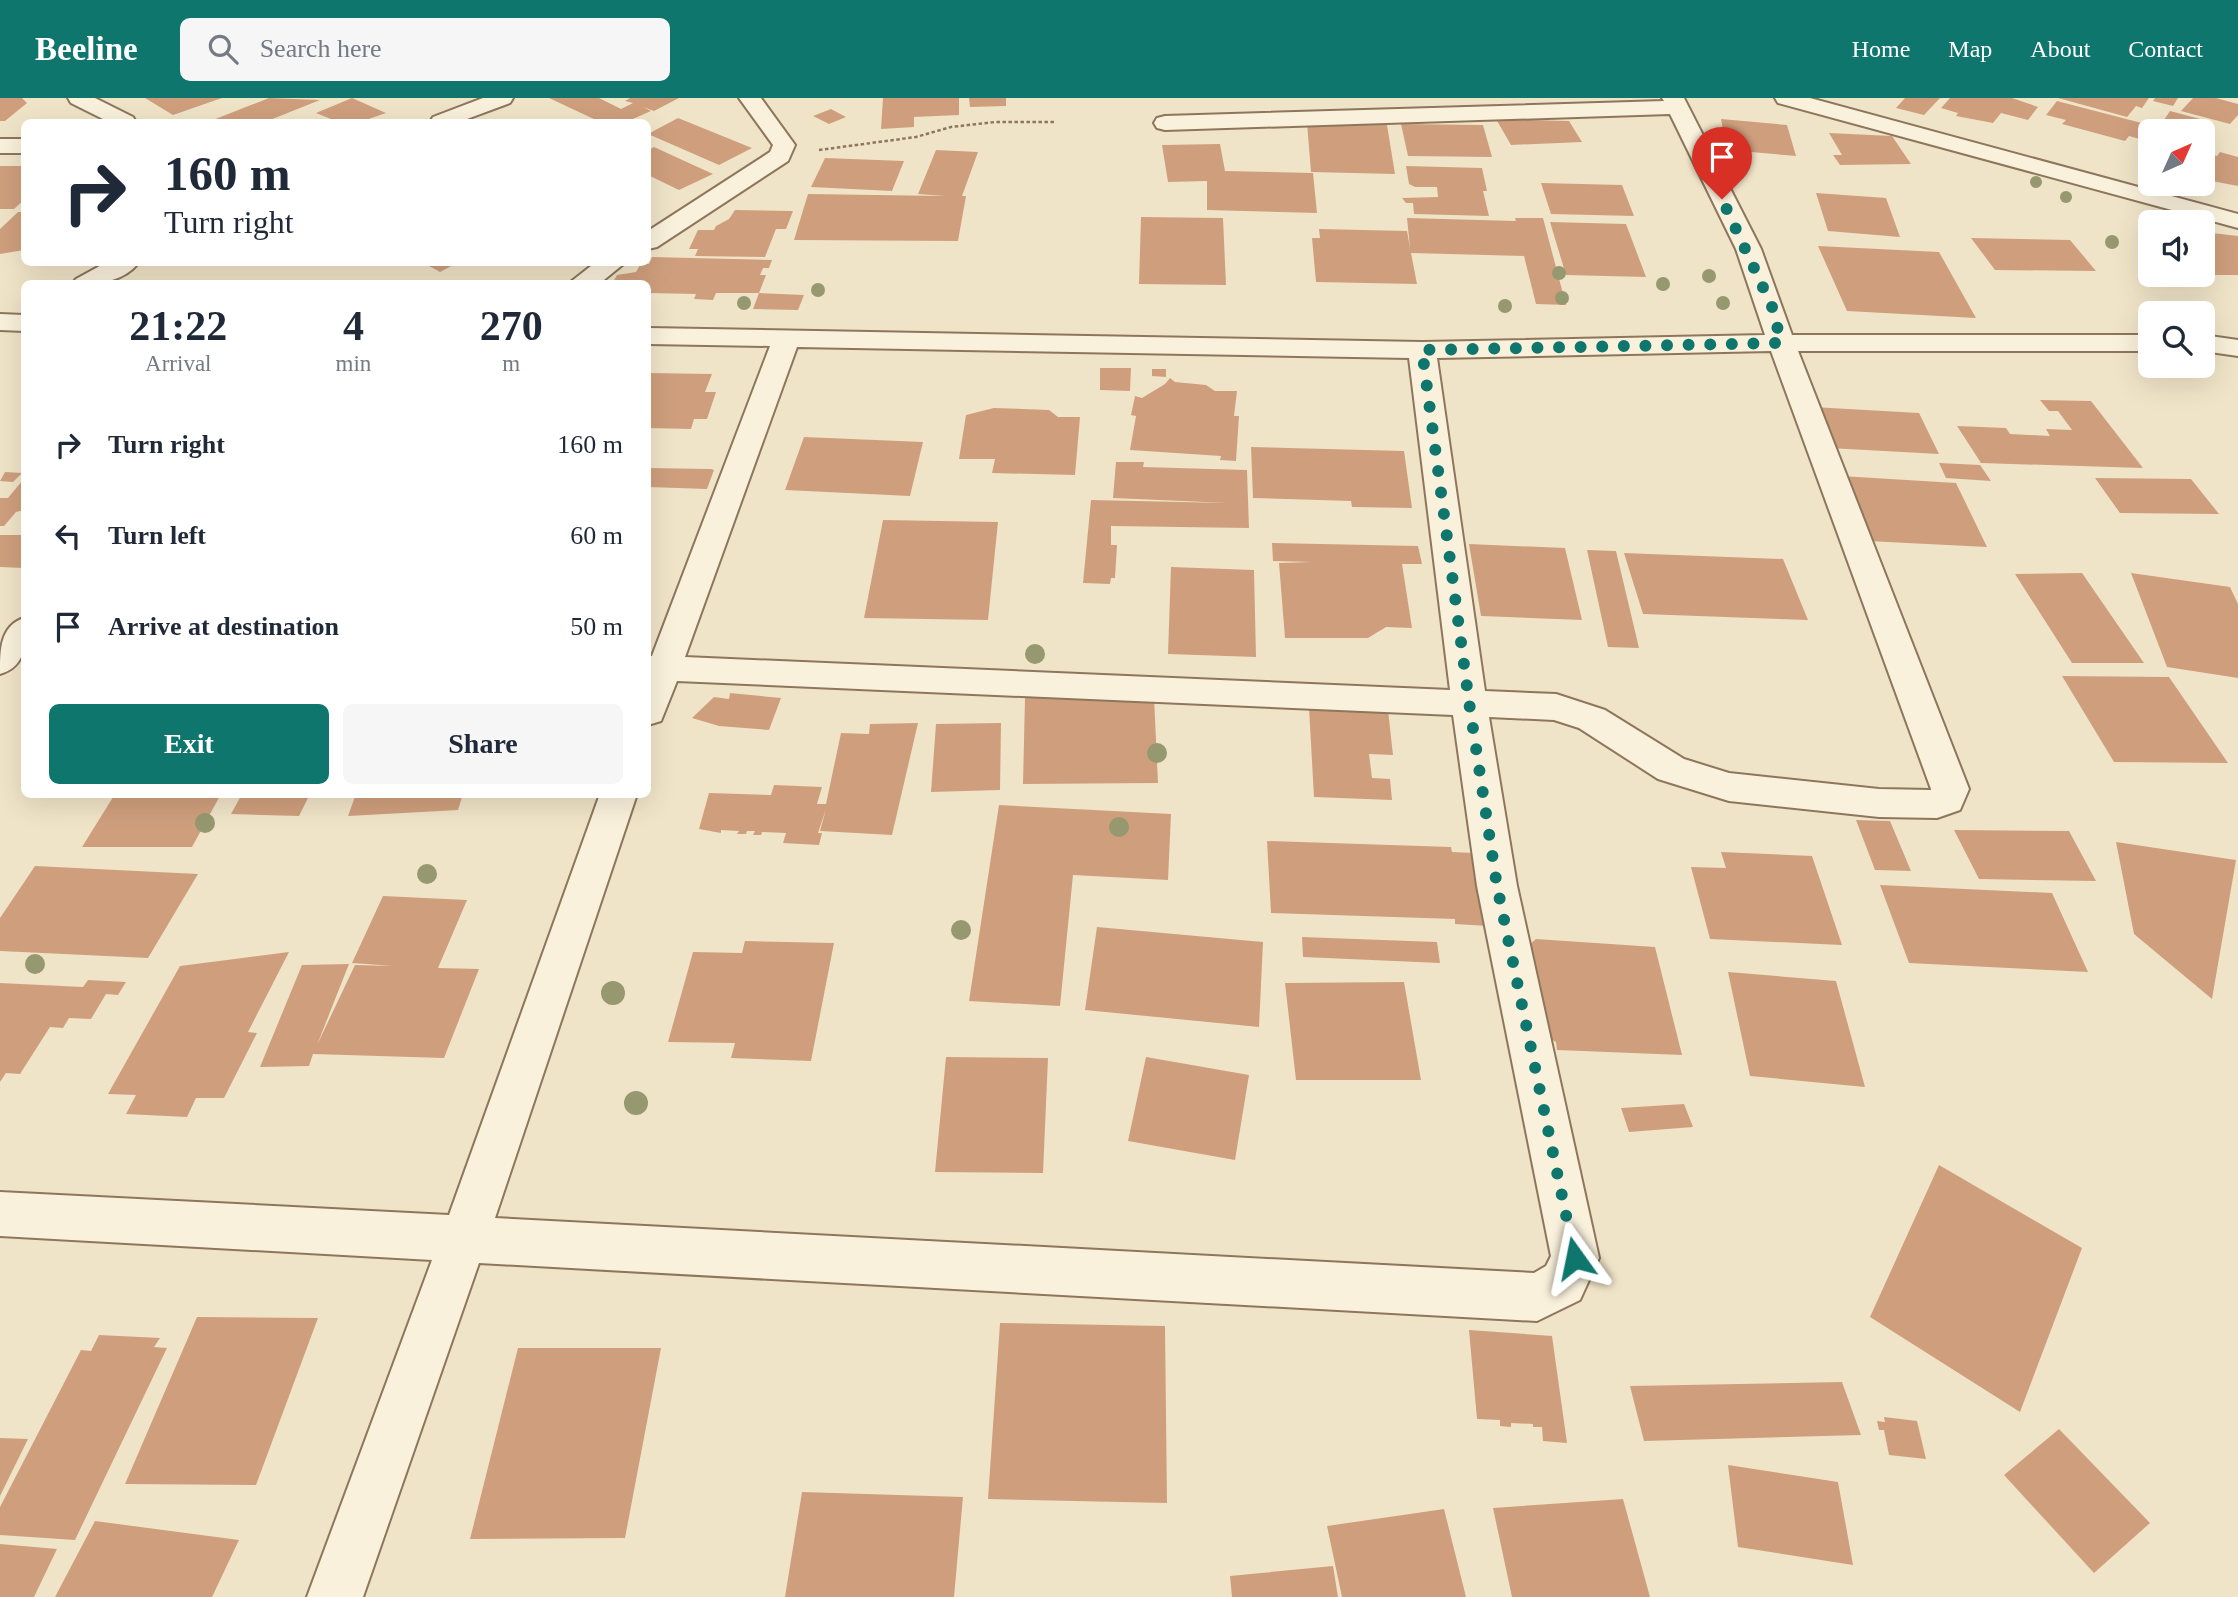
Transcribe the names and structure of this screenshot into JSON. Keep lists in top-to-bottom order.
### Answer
{
  "north": "top right",
  "page": {
    "header": "Beeline",
    "search": "Search here",
    "nav": [
      "Home",
      "Map",
      "About",
      "Contact"
    ],
    "turn": ["160 m", "Turn right"],
    "eta": [
      "21:22",
      "Arrival",
      "4",
      "min",
      "270",
      "m"
    ],
    "list": [
      {
        "name": "Turn right",
        "value": "160 m"
      },
      {
        "name": "Turn left",
        "value": "60 m"
      },
      {
        "name": "Arrive at destination",
        "value": "50 m"
      }
    ],
    "buttons": ["Exit", "Share"]
  }
}
